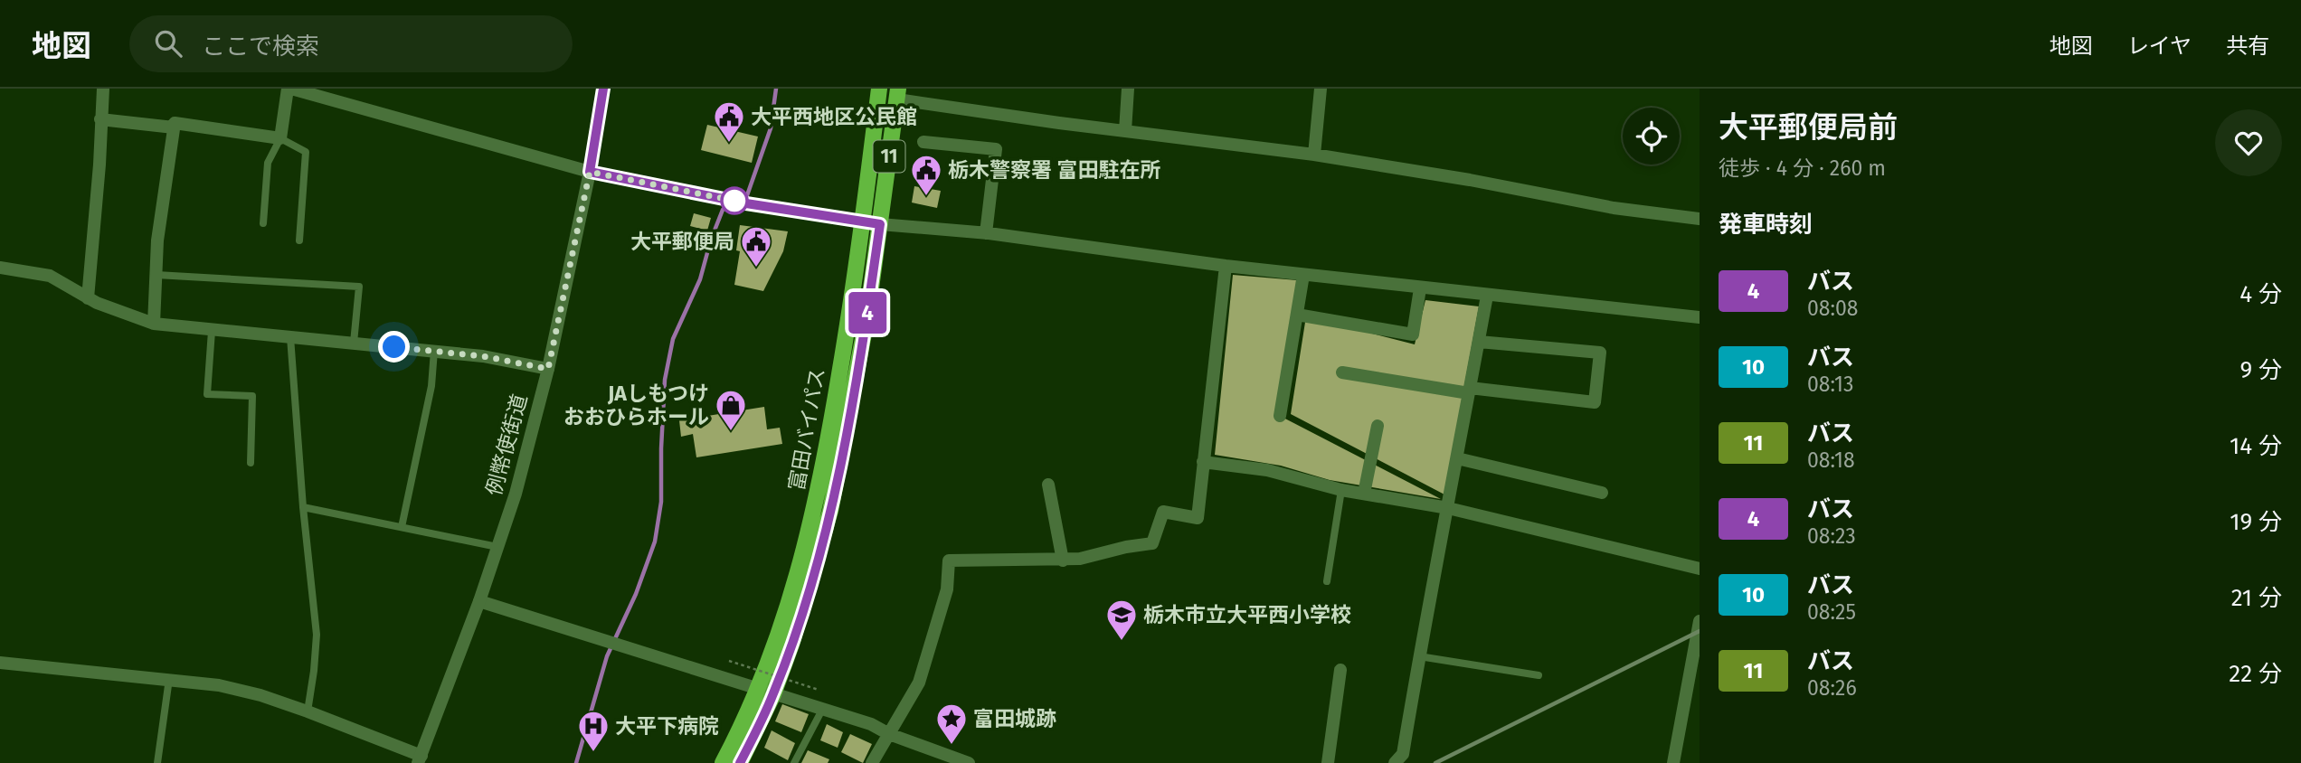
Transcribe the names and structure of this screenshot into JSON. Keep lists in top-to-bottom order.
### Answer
{
  "streets": {
    "main road": ["11", "富田バイパス"],
    "street": ["例幣使街道"]
  },
  "places": {
    "public building": ["大平西地区公民館", "栃木警察署 富田駐在所", "大平郵便局"],
    "shop": ["JAしもつけ おおひらホール"],
    "school or university": ["栃木市立大平西小学校"],
    "place": ["富田城跡"],
    "hospital": ["大平下病院"]
  },
  "lines": ["bus line 4"],
  "page": {
    "header": "地図",
    "search": "ここで検索",
    "nav": ["地図", "レイヤ", "共有"],
    "on_map": "4",
    "heading": [
      ["大平郵便局前", "徒歩 · 4 分 · 260 m"],
      "発車時刻"
    ],
    "list": [
      {
        "mark": "4",
        "name": "バス",
        "note": "08:08",
        "value": "4 分"
      },
      {
        "mark": "10",
        "name": "バス",
        "note": "08:13",
        "value": "9 分"
      },
      {
        "mark": "11",
        "name": "バス",
        "note": "08:18",
        "value": "14 分"
      },
      {
        "mark": "4",
        "name": "バス",
        "note": "08:23",
        "value": "19 分"
      },
      {
        "mark": "10",
        "name": "バス",
        "note": "08:25",
        "value": "21 分"
      },
      {
        "mark": "11",
        "name": "バス",
        "note": "08:26",
        "value": "22 分"
      }
    ]
  }
}
